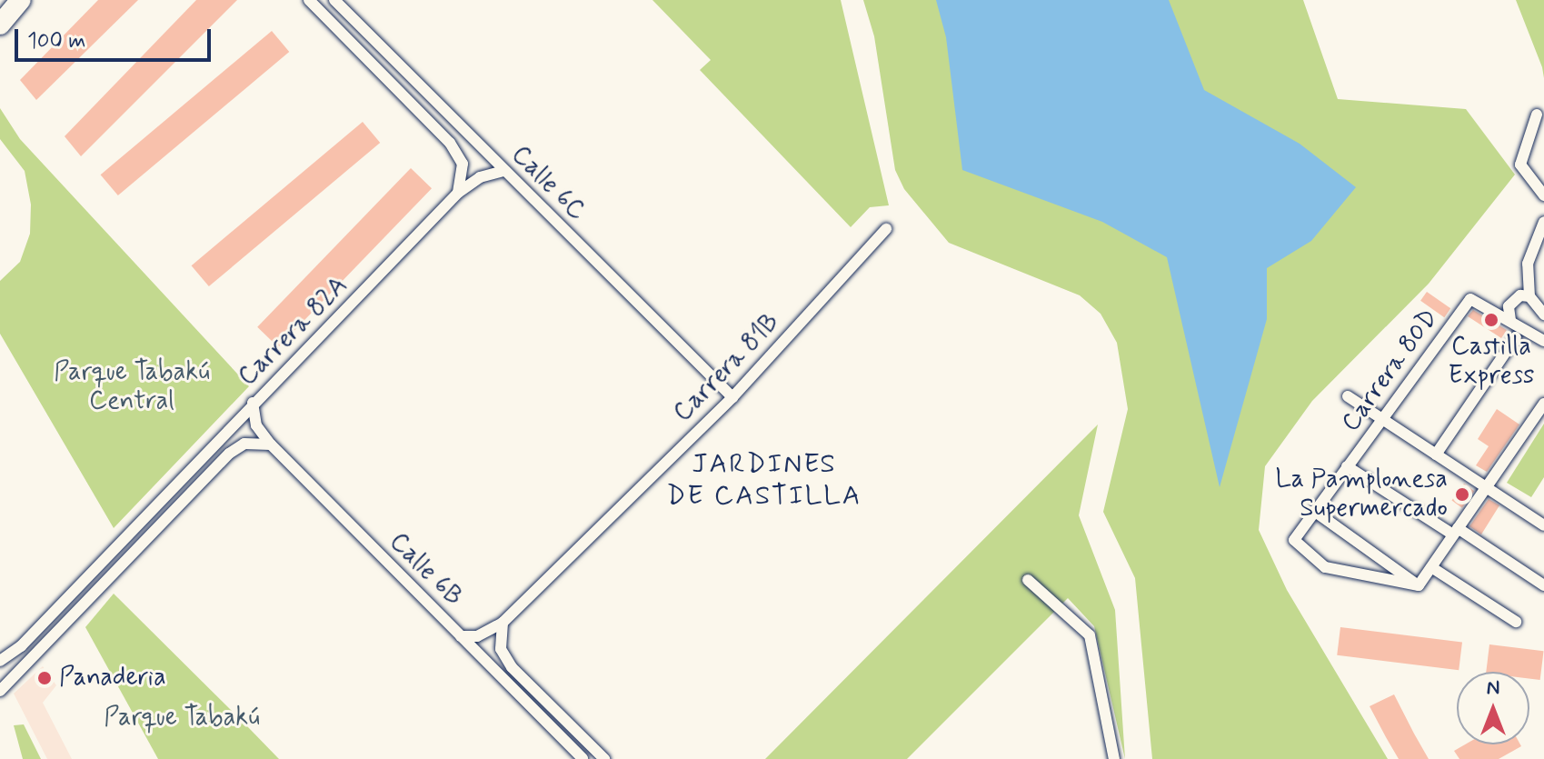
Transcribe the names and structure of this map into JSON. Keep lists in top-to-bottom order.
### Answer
{
  "streets": {
    "street": [
      "Calle 6C",
      "Carrera 82A",
      "Carrera 81B",
      "Carrera 80D",
      "Calle 6B"
    ]
  },
  "crossings": [
    ["Calle 6C", "Carrera 82A"],
    ["Calle 6C", "Carrera 81B"],
    ["Carrera 82A", "Calle 6B"],
    ["Carrera 81B", "Calle 6B"]
  ],
  "districts": ["JARDINES DE CASTILLA"],
  "parks": ["Parque Tabakú Central", "Parque Tabakú"],
  "places": ["Castilla Express", "La Pamplonesa Supermercado", "Panaderia"],
  "scale_bar": "100 m",
  "north": "top"
}
